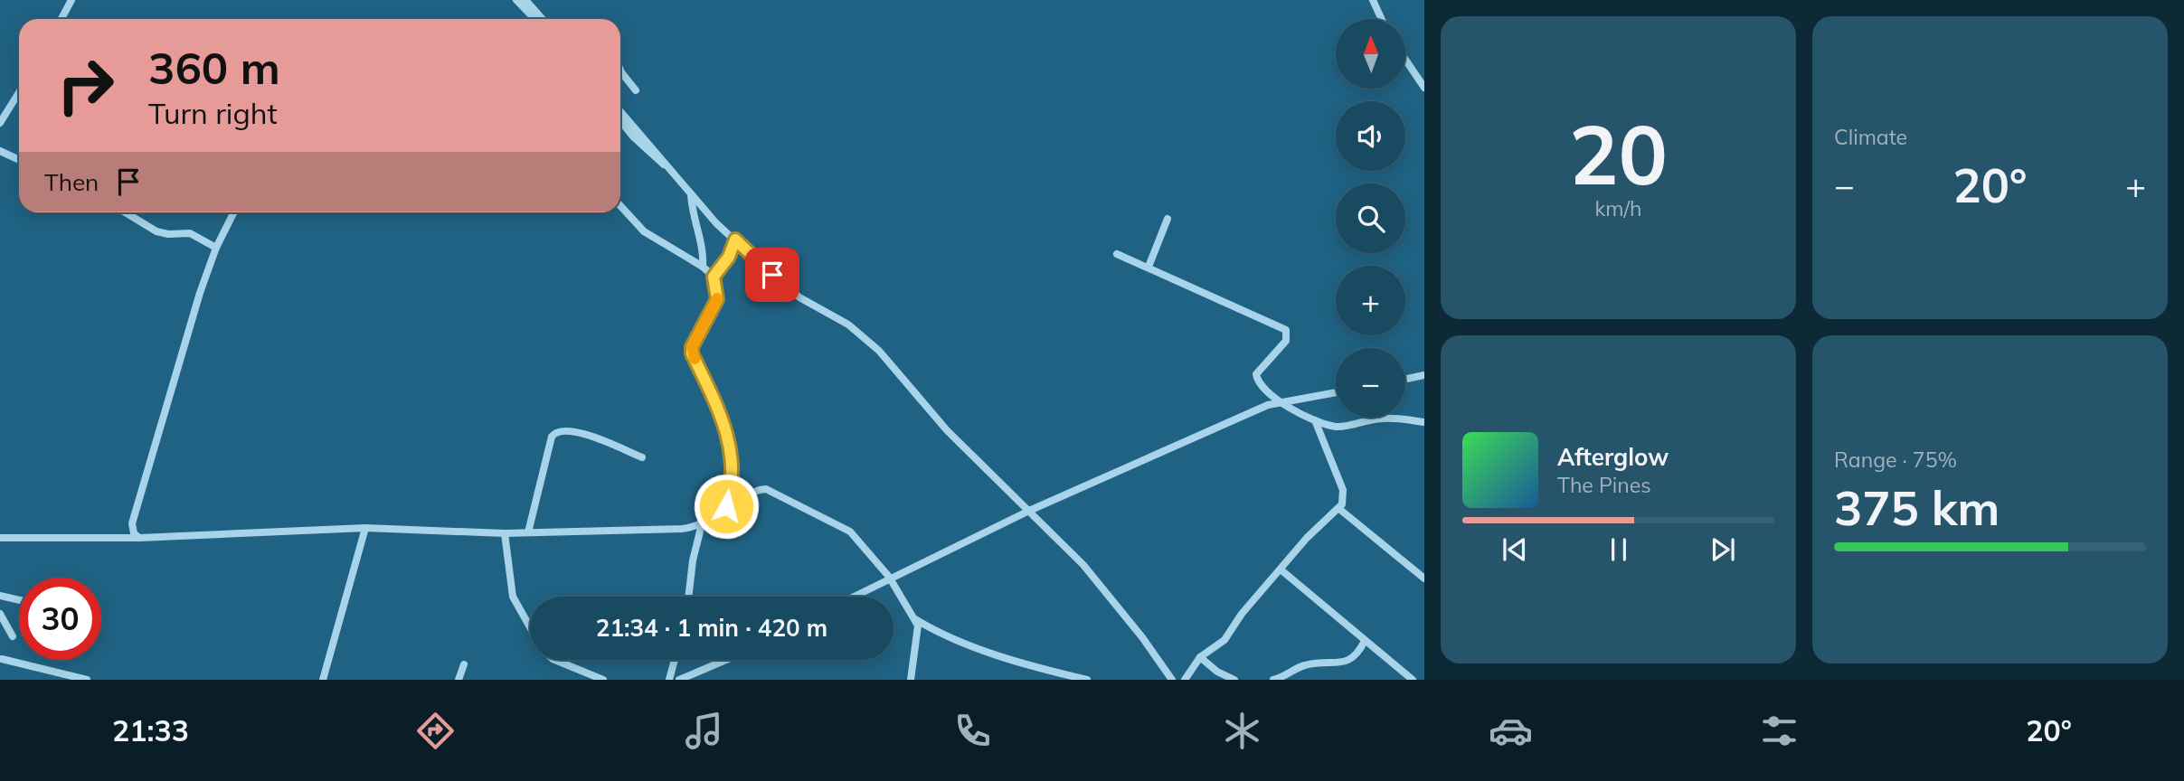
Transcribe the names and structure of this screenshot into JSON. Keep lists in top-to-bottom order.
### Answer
{
  "north": "top",
  "page": {
    "tile": [
      ["20", "km/h"],
      "Climate",
      ["Range · 75%", "375 km"]
    ],
    "map_buttons": ["+", "−"],
    "turn": ["360 m", "Turn right"],
    "then": "Then",
    "heat": ["−", "20°", "+"],
    "song": ["Afterglow", "The Pines"],
    "limit": "30",
    "trip": "21:34 · 1 min · 420 m",
    "tabs": ["21:33", "20°"]
  }
}
